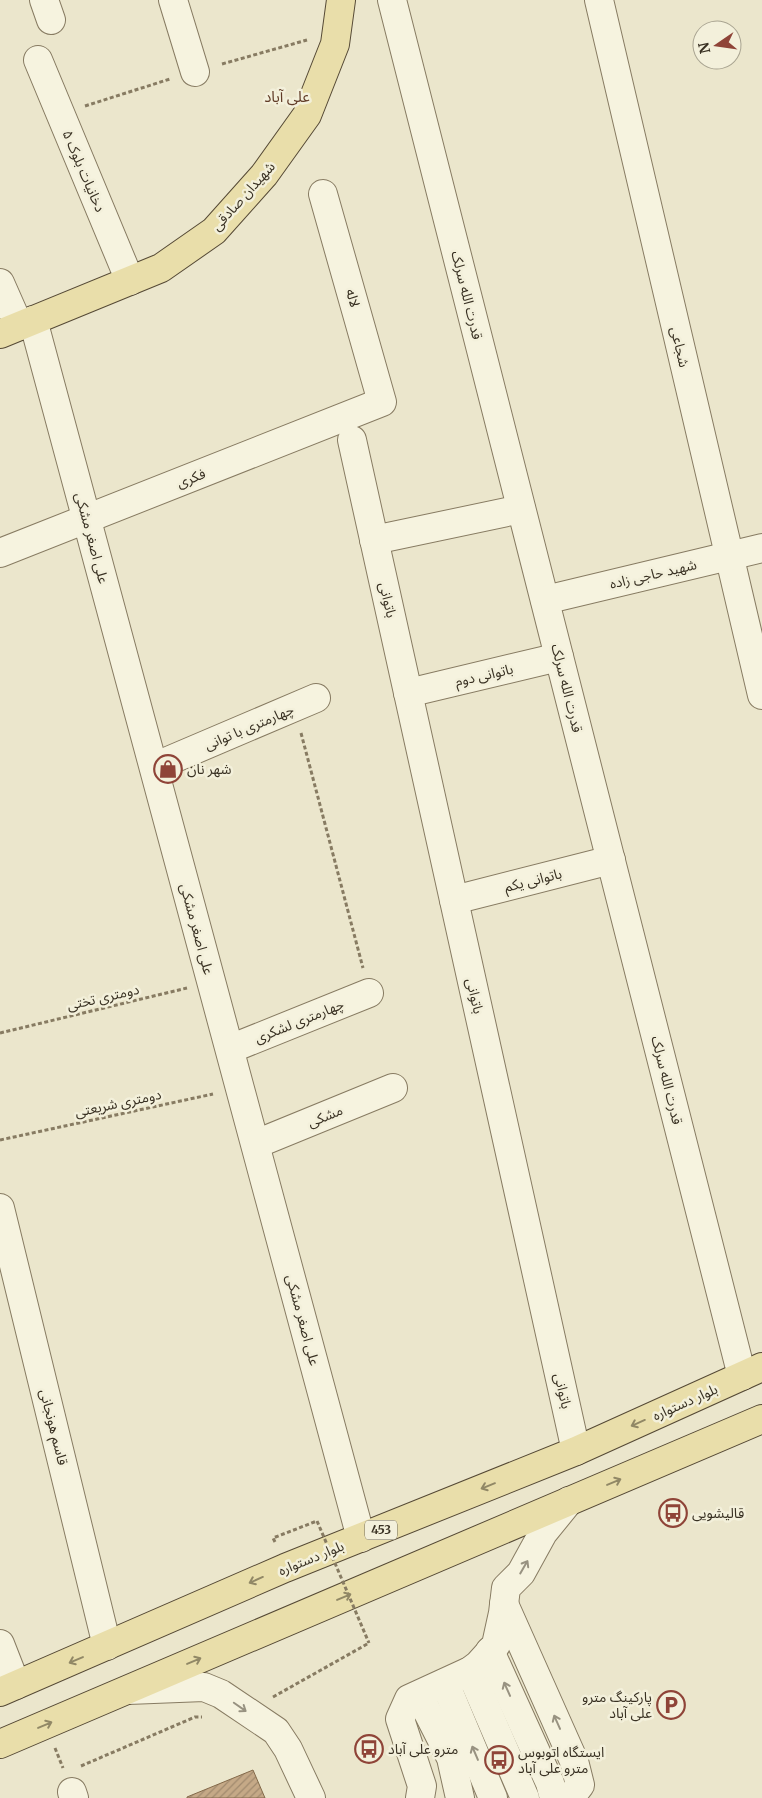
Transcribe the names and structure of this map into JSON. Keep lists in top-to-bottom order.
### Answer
{
  "streets": {
    "main road": ["شهیدان صادقی", "بلوار دستواره", "453"],
    "street": [
      "دخانیات بلوک ۵",
      "قدرت الله سرلک",
      "لاله",
      "شجاعی",
      "فکری",
      "علی اصغر مشکی",
      "شهید حاجی زاده",
      "باتوانی",
      "باتوانی دوم",
      "چهارمتری با توانی",
      "باتوانی یکم",
      "چهارمتری لشکری",
      "مشکی",
      "قاسم هونجانی"
    ],
    "path": ["دومتری تختی", "دومتری شریعتی"]
  },
  "crossings": [
    ["دخانیات بلوک ۵", "شهیدان صادقی"],
    ["شهیدان صادقی", "علی اصغر مشکی"],
    ["قدرت الله سرلک", "شهید حاجی زاده"],
    ["قدرت الله سرلک", "باتوانی دوم"],
    ["قدرت الله سرلک", "باتوانی یکم"],
    ["قدرت الله سرلک", "بلوار دستواره"],
    ["لاله", "فکری"],
    ["شجاعی", "شهید حاجی زاده"],
    ["فکری", "علی اصغر مشکی"],
    ["علی اصغر مشکی", "چهارمتری با توانی"],
    ["علی اصغر مشکی", "دومتری تختی"],
    ["علی اصغر مشکی", "چهارمتری لشکری"],
    ["علی اصغر مشکی", "دومتری شریعتی"],
    ["علی اصغر مشکی", "مشکی"],
    ["علی اصغر مشکی", "بلوار دستواره"],
    ["باتوانی", "باتوانی دوم"],
    ["باتوانی", "باتوانی یکم"],
    ["باتوانی", "بلوار دستواره"],
    ["بلوار دستواره", "قاسم هونجانی"]
  ],
  "districts": ["علی آباد"],
  "places": {
    "shop": ["شهر نان"],
    "bus stop": ["قالیشویی", "مترو علی آباد", "ایستگاه اتوبوس مترو علی آباد"],
    "parking": ["پارکینگ مترو علی آباد"]
  },
  "north": "left"
}
